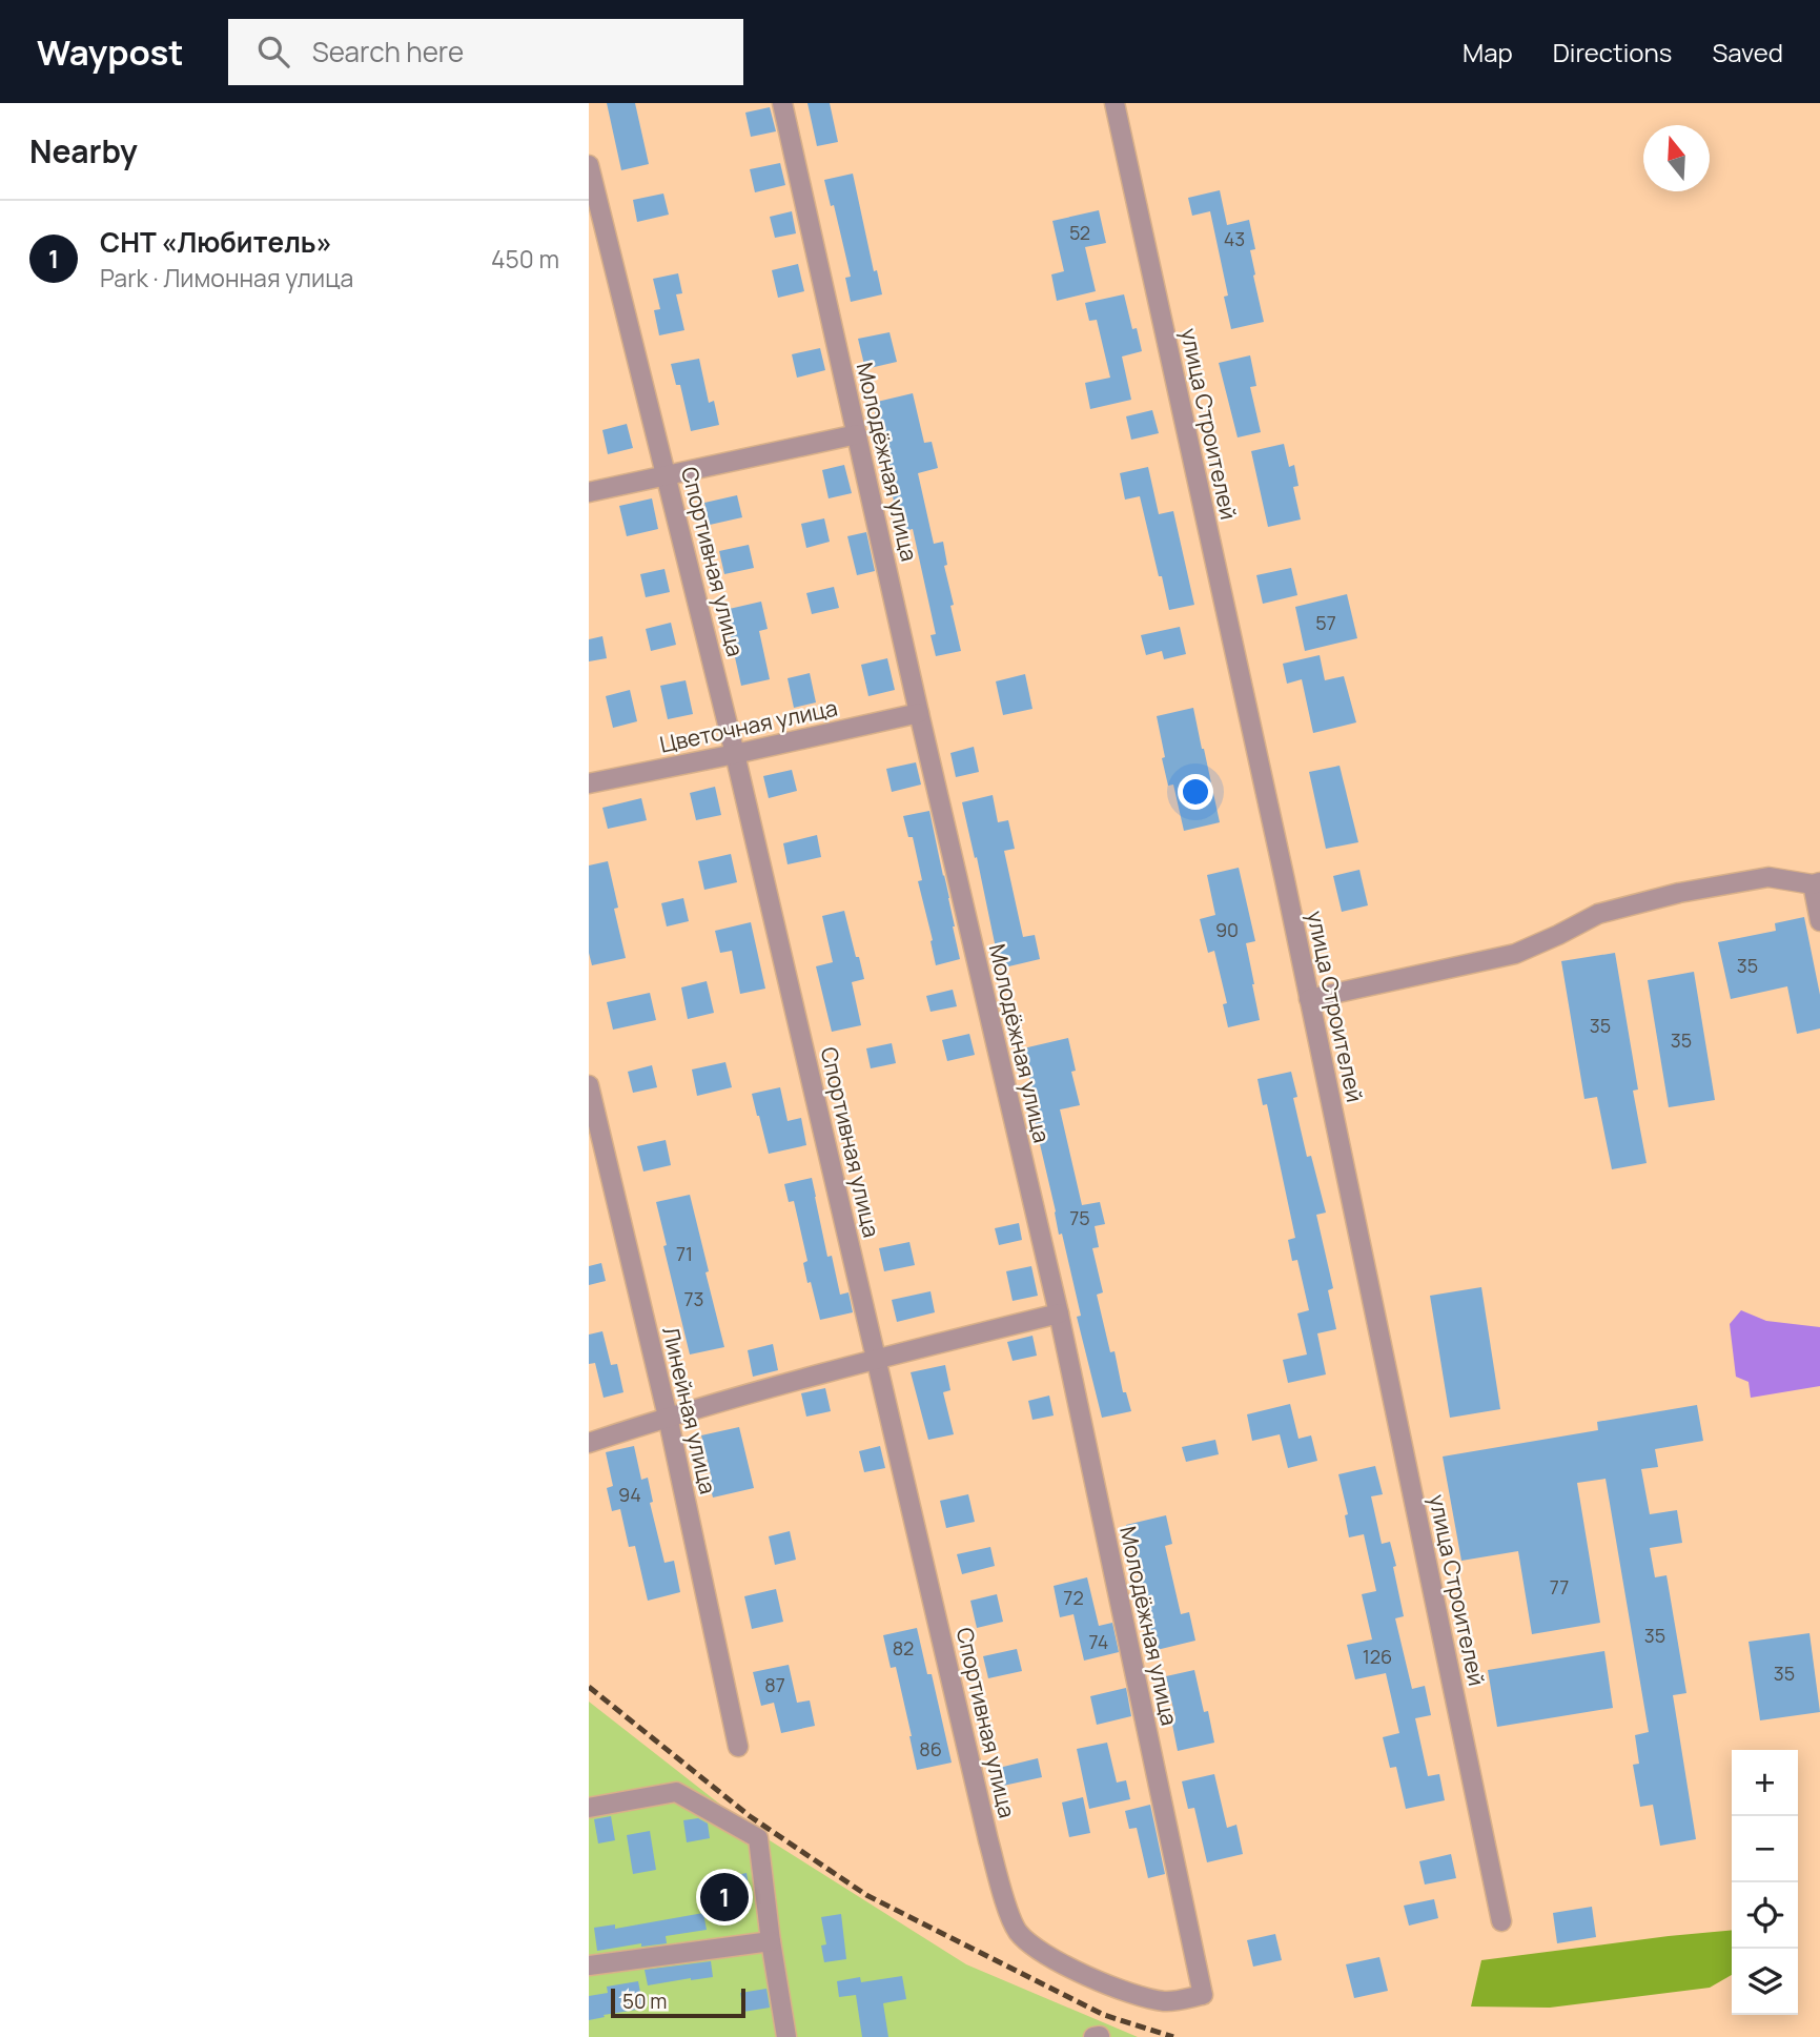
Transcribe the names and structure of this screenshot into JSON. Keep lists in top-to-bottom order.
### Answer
{
  "streets": {
    "street": [
      "улица Строителей",
      "Молодёжная улица",
      "Спортивная улица",
      "Цветочная улица",
      "Линейная улица"
    ]
  },
  "crossings": [
    ["Молодёжная улица", "Спортивная улица"],
    ["Молодёжная улица", "Цветочная улица"],
    ["Спортивная улица", "Цветочная улица"]
  ],
  "house_numbers": [
    "52",
    "43",
    "57",
    "90",
    "35",
    "35",
    "35",
    "75",
    "71",
    "73",
    "94",
    "77",
    "72",
    "35",
    "74",
    "82",
    "126",
    "35",
    "87",
    "86"
  ],
  "scale_bar": "50 m",
  "north": "top",
  "page": {
    "header": "Waypost",
    "search": "Search here",
    "nav": ["Map", "Directions", "Saved"],
    "heading": "Nearby",
    "list": [
      {
        "mark": "1",
        "name": "СНТ «Любитель»",
        "note": "Park · Лимонная улица",
        "value": "450 m"
      }
    ],
    "map_buttons": ["+", "−"],
    "pins": "1",
    "scale": "50 m"
  }
}
